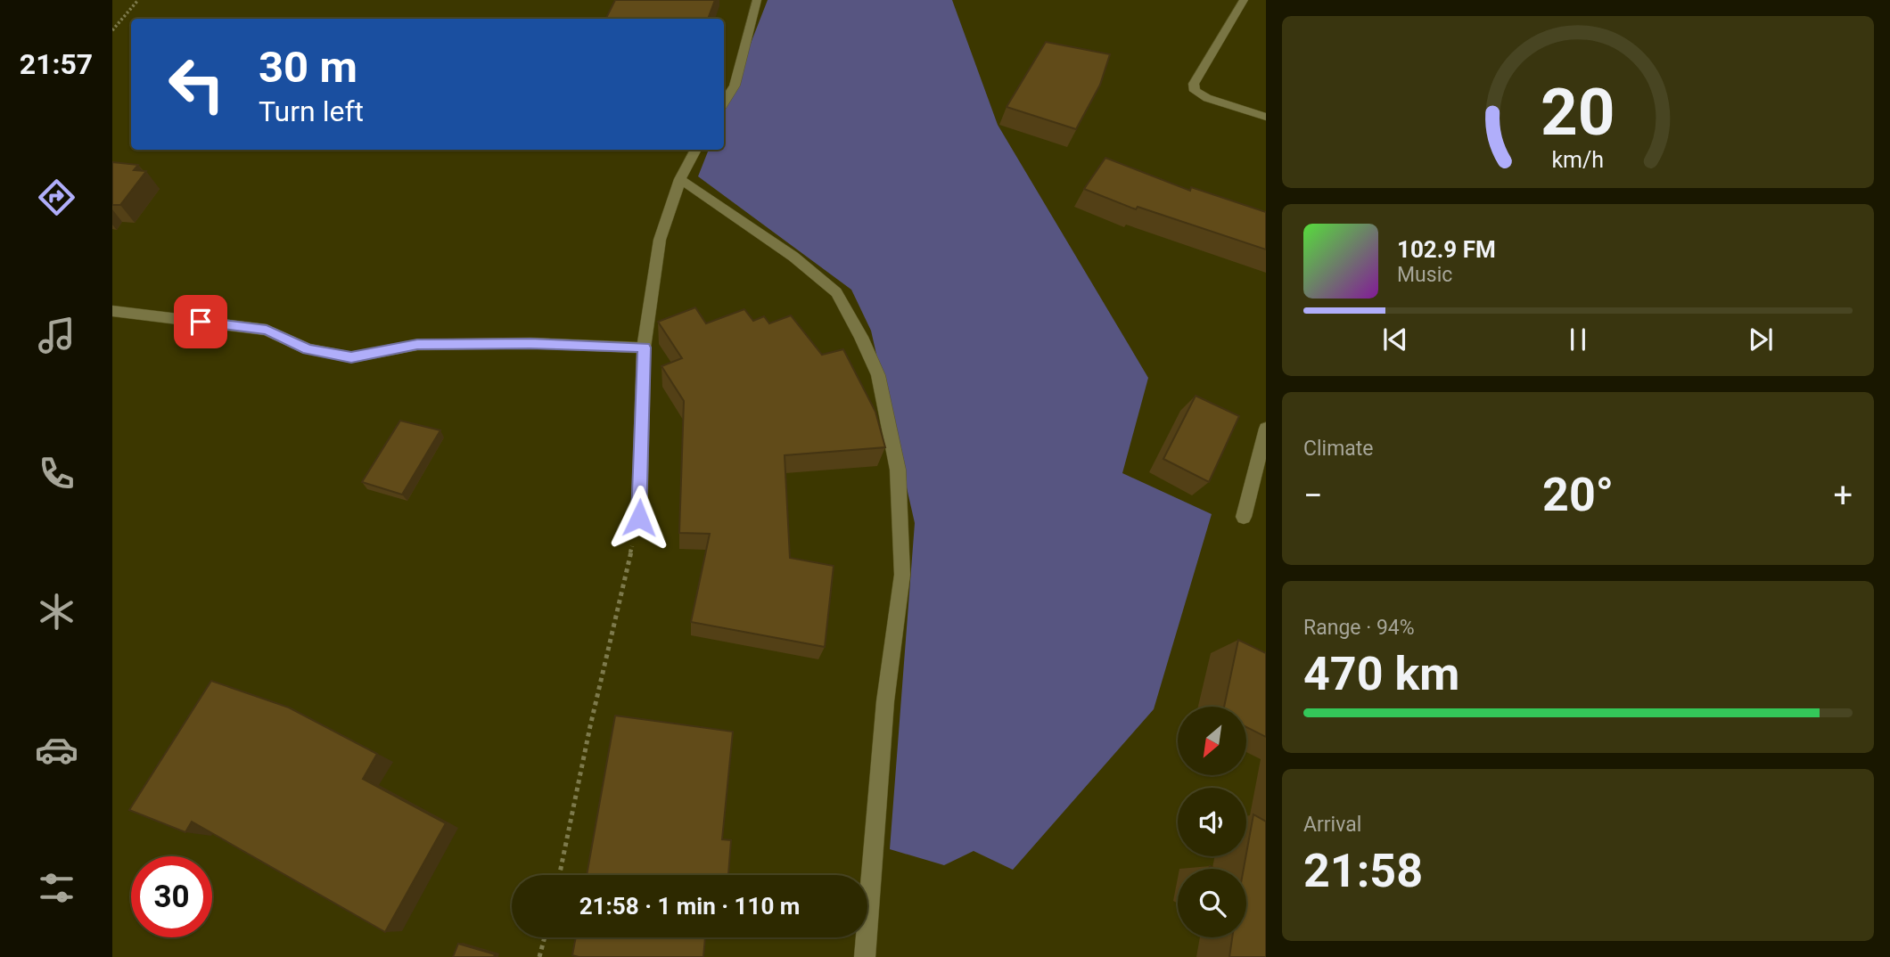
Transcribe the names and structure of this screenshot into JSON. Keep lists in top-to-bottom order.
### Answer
{
  "north": "bottom left",
  "page": {
    "tabs": "21:57",
    "turn": ["30 m", "Turn left"],
    "song": ["102.9 FM", "Music"],
    "tile": [
      "Climate",
      ["Range · 94%", "470 km"],
      ["Arrival", "21:58"]
    ],
    "heat": ["−", "20°", "+"],
    "limit": "30",
    "trip": "21:58 · 1 min · 110 m",
    "gauge": ["20", "km/h"]
  }
}
